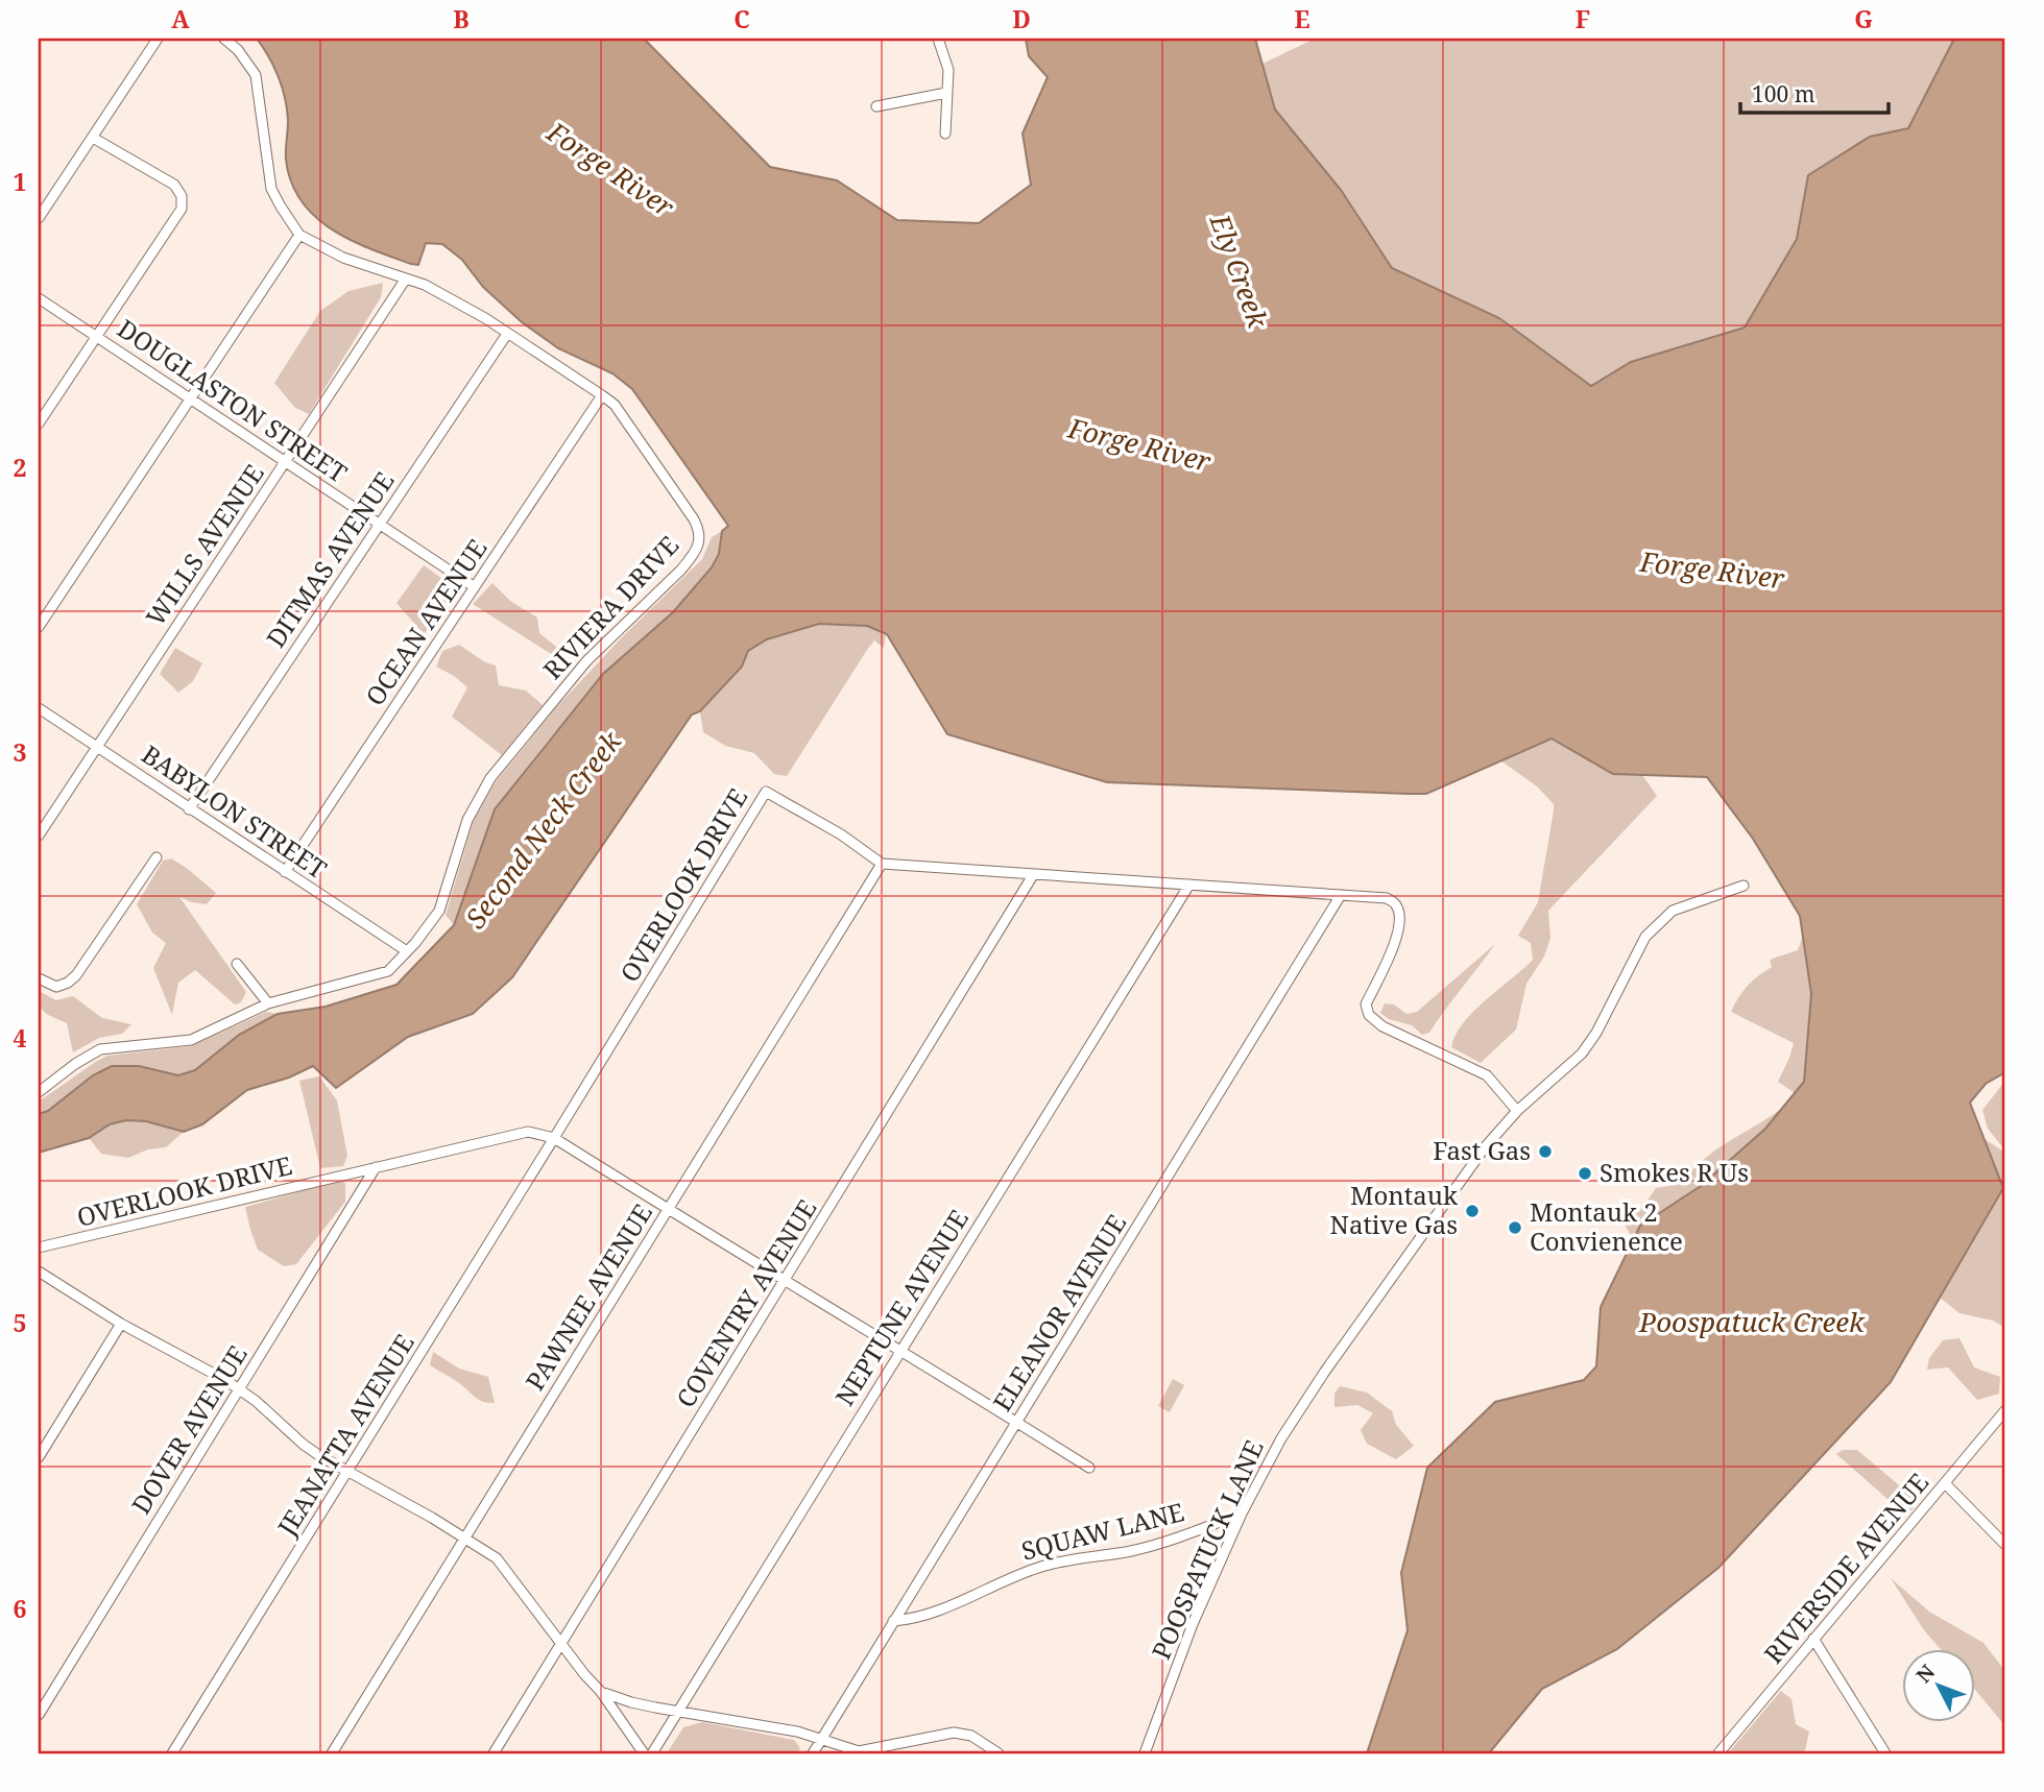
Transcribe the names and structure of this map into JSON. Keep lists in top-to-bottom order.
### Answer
{
  "streets": {
    "street": [
      "DOUGLASTON STREET",
      "WILLS AVENUE",
      "DITMAS AVENUE",
      "RIVIERA DRIVE",
      "OCEAN AVENUE",
      "BABYLON STREET",
      "OVERLOOK DRIVE",
      "PAWNEE AVENUE",
      "COVENTRY AVENUE",
      "NEPTUNE AVENUE",
      "ELEANOR AVENUE",
      "DOVER AVENUE",
      "JEANATTA AVENUE",
      "SQUAW LANE",
      "POOSPATUCK LANE",
      "RIVERSIDE AVENUE"
    ]
  },
  "crossings": [
    ["DOUGLASTON STREET", "WILLS AVENUE"],
    ["DOUGLASTON STREET", "DITMAS AVENUE"],
    ["DOUGLASTON STREET", "OCEAN AVENUE"],
    ["WILLS AVENUE", "RIVIERA DRIVE"],
    ["WILLS AVENUE", "BABYLON STREET"],
    ["DITMAS AVENUE", "RIVIERA DRIVE"],
    ["DITMAS AVENUE", "BABYLON STREET"],
    ["RIVIERA DRIVE", "OCEAN AVENUE"],
    ["RIVIERA DRIVE", "BABYLON STREET"],
    ["OCEAN AVENUE", "BABYLON STREET"],
    ["OVERLOOK DRIVE", "PAWNEE AVENUE"],
    ["OVERLOOK DRIVE", "DOVER AVENUE"],
    ["OVERLOOK DRIVE", "JEANATTA AVENUE"],
    ["ELEANOR AVENUE", "SQUAW LANE"],
    ["SQUAW LANE", "POOSPATUCK LANE"]
  ],
  "water": [
    "Forge River",
    "Ely Creek",
    "Second Neck Creek",
    "Poospatuck Creek"
  ],
  "places": [
    "Fast Gas",
    "Smokes R Us",
    "Montauk Native Gas",
    "Montauk 2 Convienence"
  ],
  "scale_bar": "100 m",
  "north": "top left",
  "grid": {
    "columns": [
      "A",
      "B",
      "C",
      "D",
      "E",
      "F",
      "G"
    ],
    "rows": [
      "1",
      "2",
      "3",
      "4",
      "5",
      "6"
    ]
  }
}
